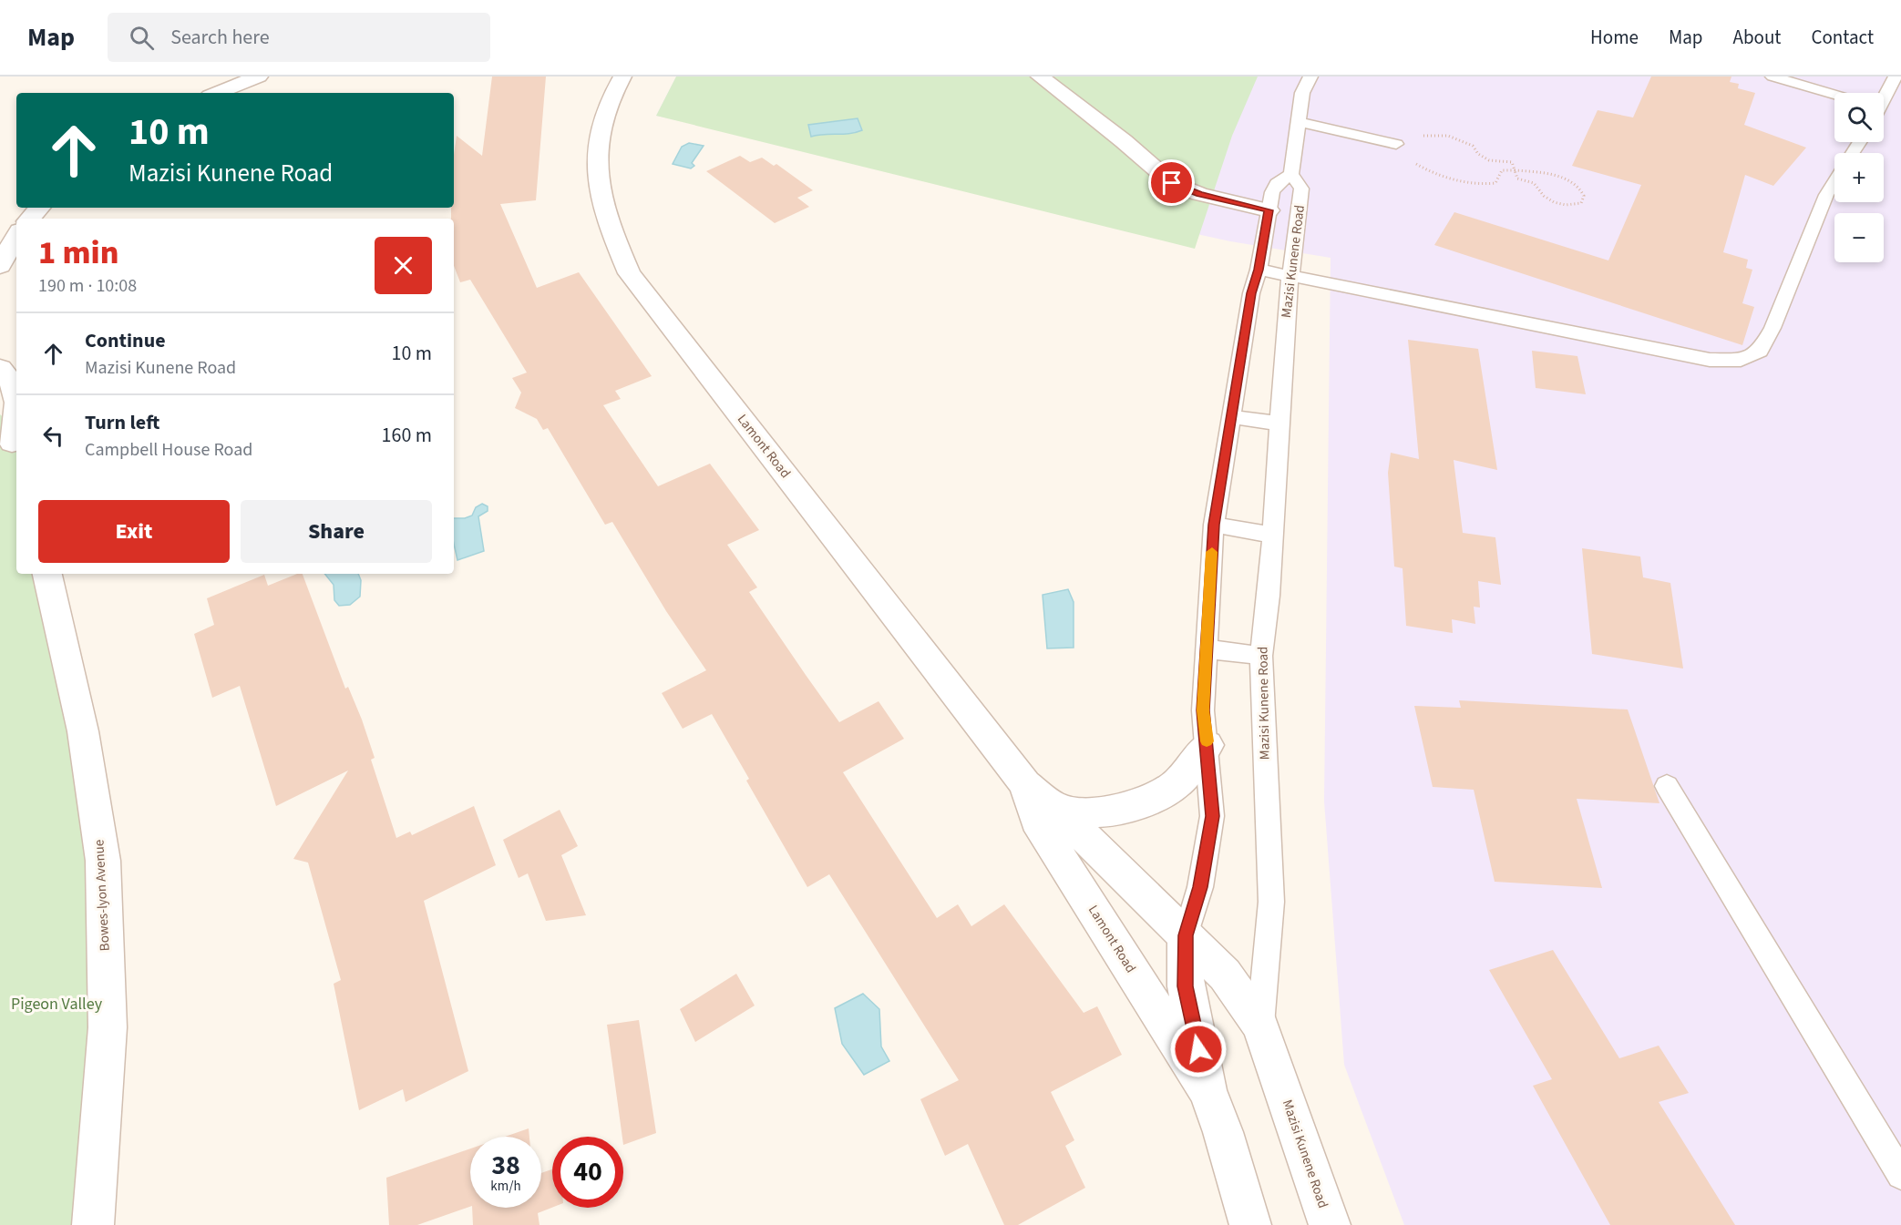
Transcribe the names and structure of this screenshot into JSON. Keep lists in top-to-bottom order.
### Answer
{
  "streets": {
    "street": ["Mazisi Kunene Road", "Lamont Road", "Bowes-lyon Avenue"]
  },
  "crossings": [
    ["Mazisi Kunene Road", "Lamont Road"]
  ],
  "parks": ["Pigeon Valley"],
  "page": {
    "header": "Map",
    "search": "Search here",
    "nav": [
      "Home",
      "Map",
      "About",
      "Contact"
    ],
    "map_buttons": ["+", "−"],
    "turn": ["10 m", "Mazisi Kunene Road"],
    "heading": ["1 min", "190 m · 10:08"],
    "list": [
      {
        "name": "Continue",
        "note": "Mazisi Kunene Road",
        "value": "10 m"
      },
      {
        "name": "Turn left",
        "note": "Campbell House Road",
        "value": "160 m"
      }
    ],
    "buttons": ["Exit", "Share"],
    "speed": "38 km/h",
    "limit": "40"
  }
}
